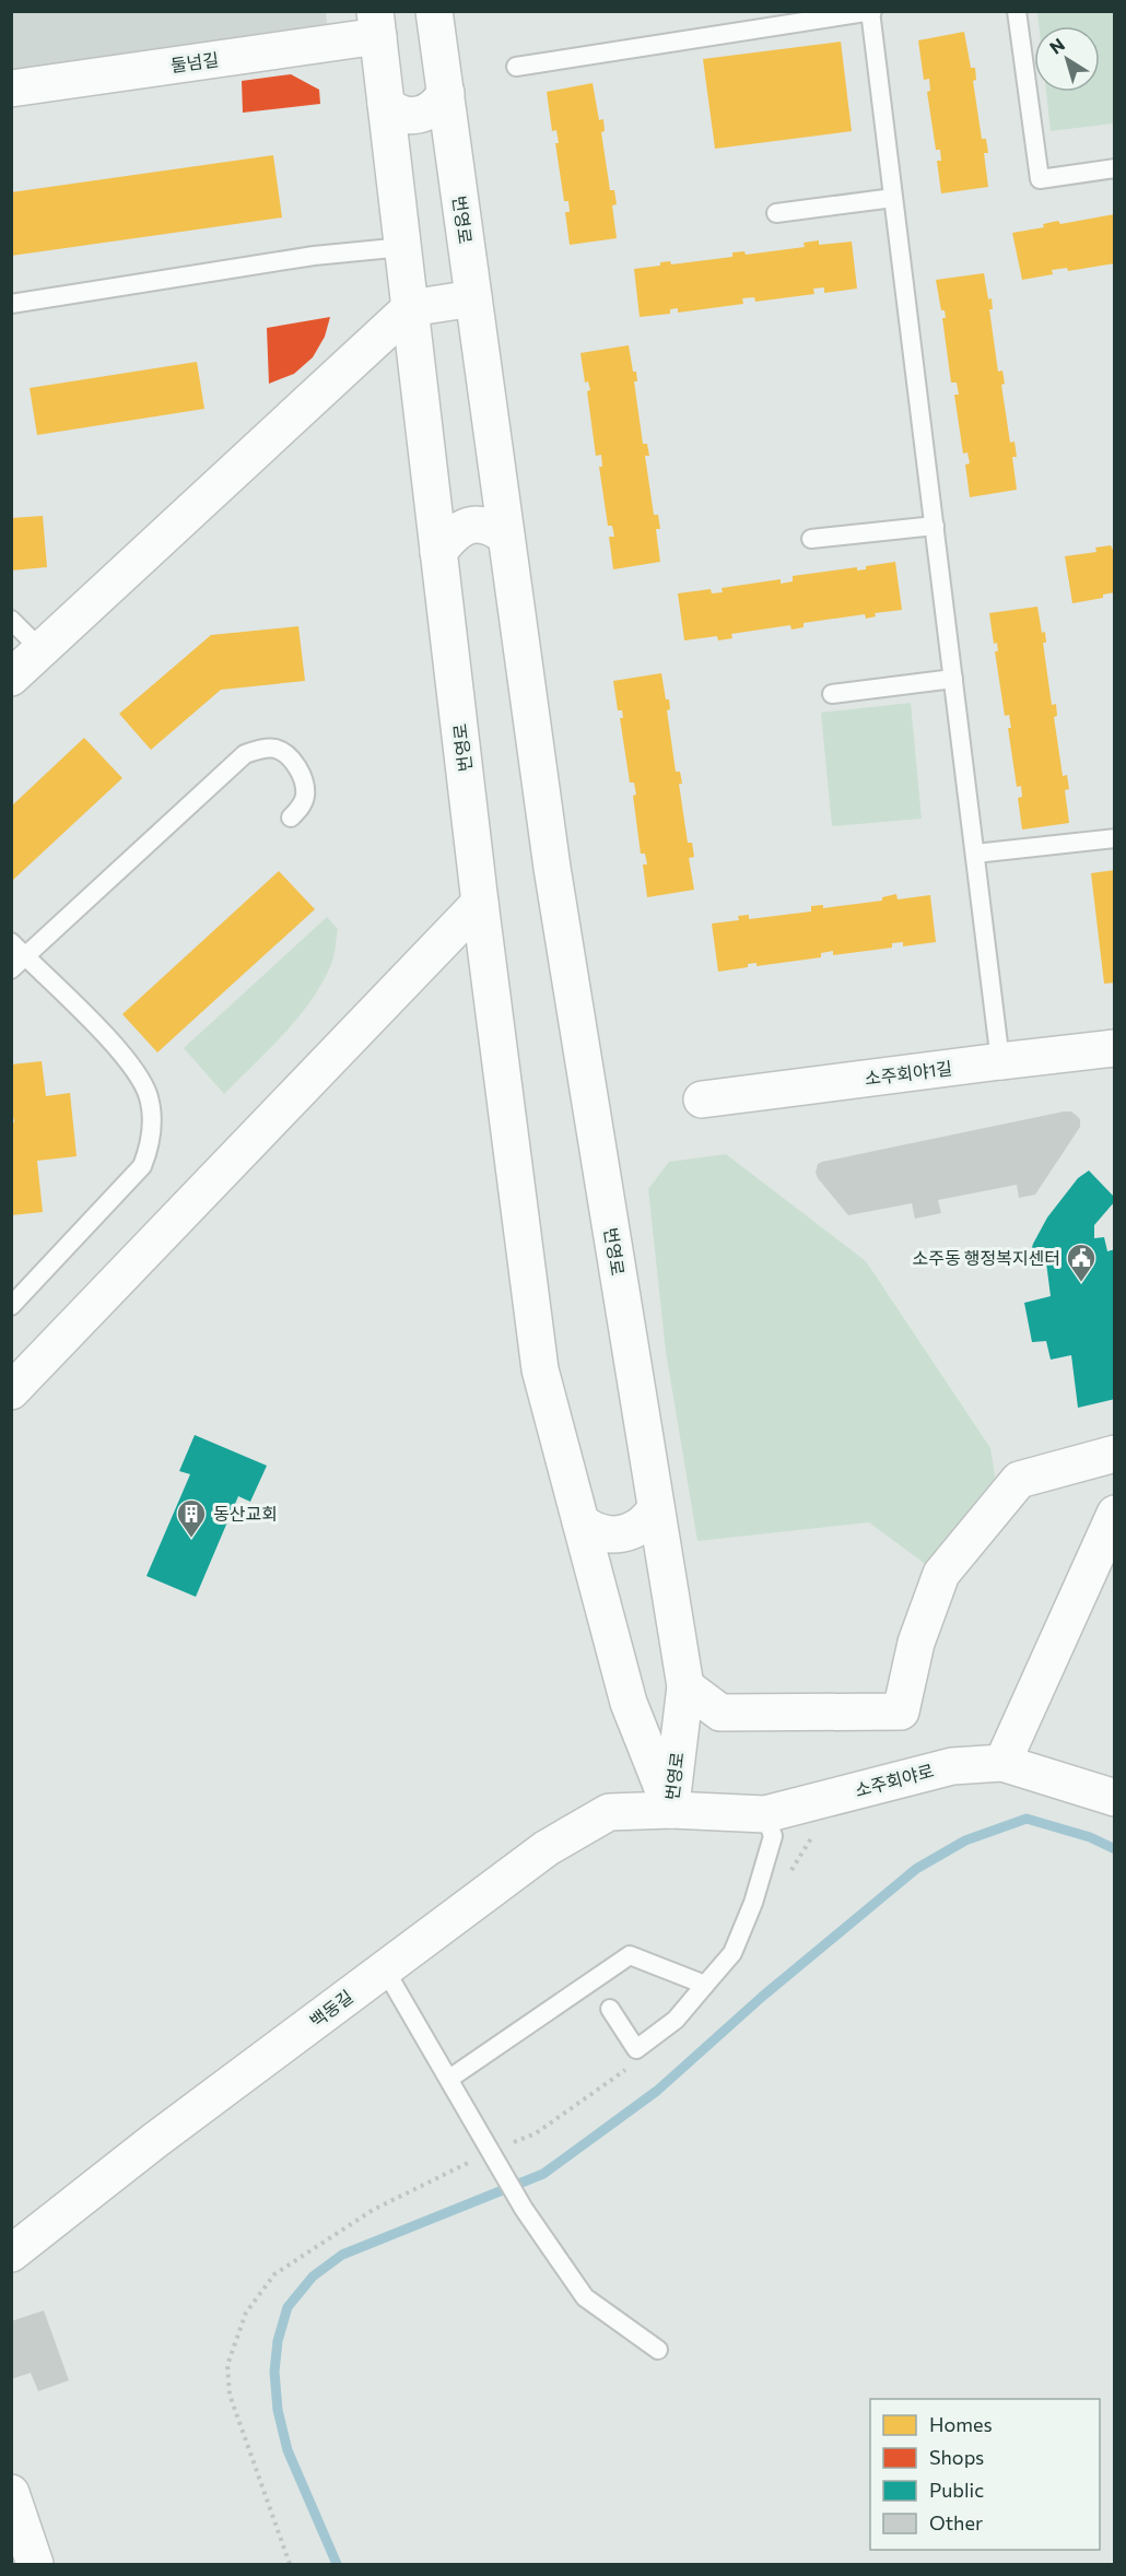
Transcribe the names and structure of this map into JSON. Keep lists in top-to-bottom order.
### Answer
{
  "streets": {
    "street": [
      "둘넘길",
      "번영로",
      "소주회야1길",
      "소주회야로",
      "백동길"
    ]
  },
  "crossings": [
    ["둘넘길", "번영로"],
    ["번영로", "소주회야로"],
    ["번영로", "백동길"],
    ["소주회야로", "백동길"]
  ],
  "places": {
    "public building": ["소주동 행정복지센터"],
    "building": ["동산교회"]
  },
  "legend": [
    "Homes",
    "Shops",
    "Public",
    "Other"
  ],
  "north": "top left"
}
